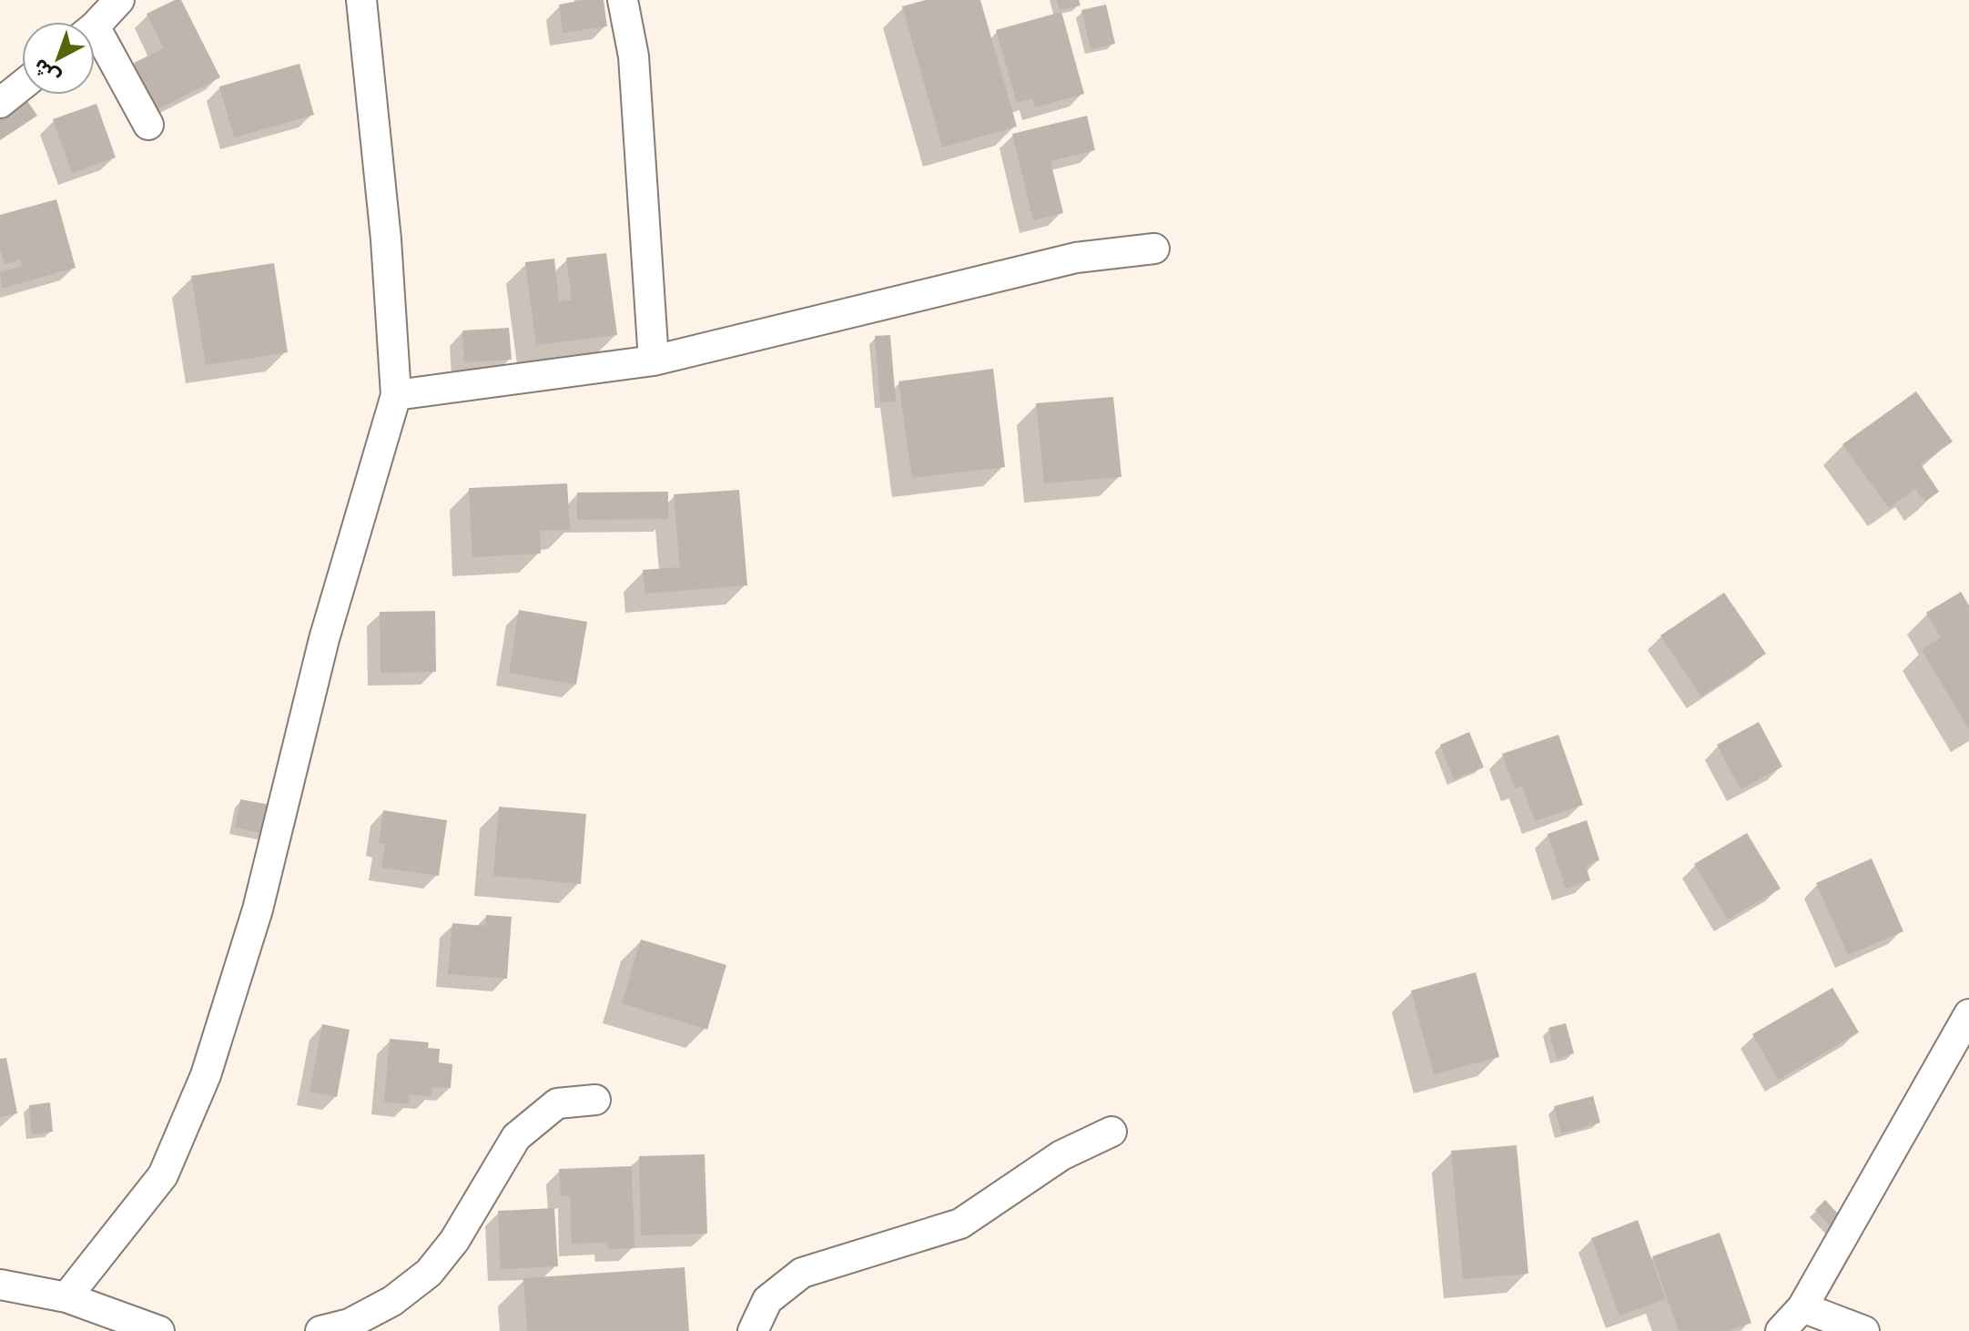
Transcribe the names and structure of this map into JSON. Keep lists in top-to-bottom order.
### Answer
{
  "north": "bottom left"
}
